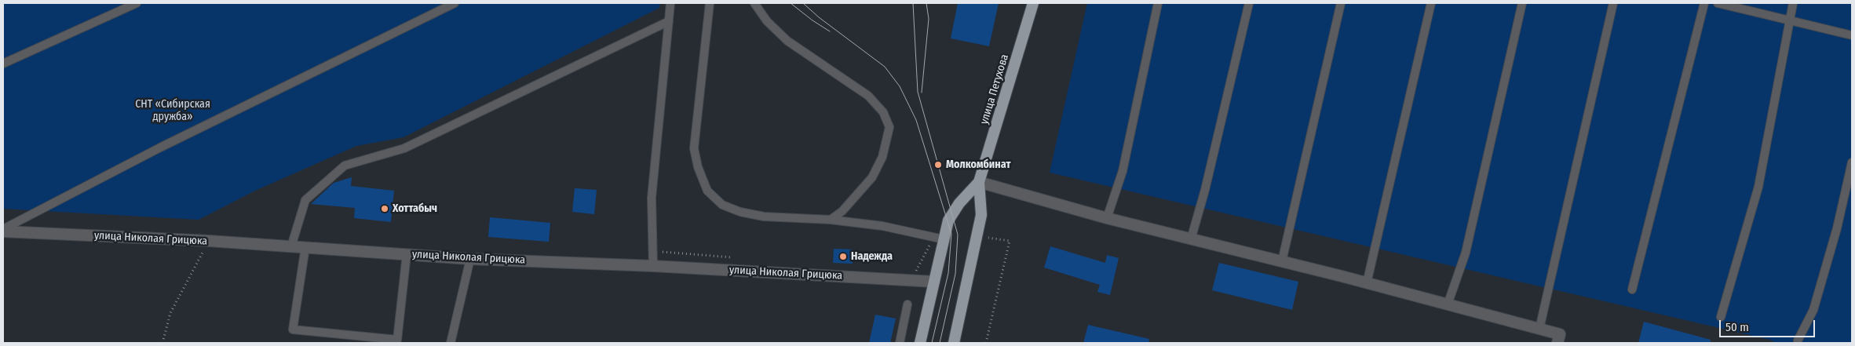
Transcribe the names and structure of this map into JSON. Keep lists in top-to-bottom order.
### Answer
{
  "streets": {
    "highway": ["улица Петухова"],
    "street": ["улица Николая Грицюка"]
  },
  "crossings": [
    ["улица Петухова", "улица Николая Грицюка"]
  ],
  "parks": ["СНТ «Сибирская дружба»"],
  "places": ["Молкомбинат", "Хоттабыч", "Надежда"],
  "scale_bar": "50 m"
}
